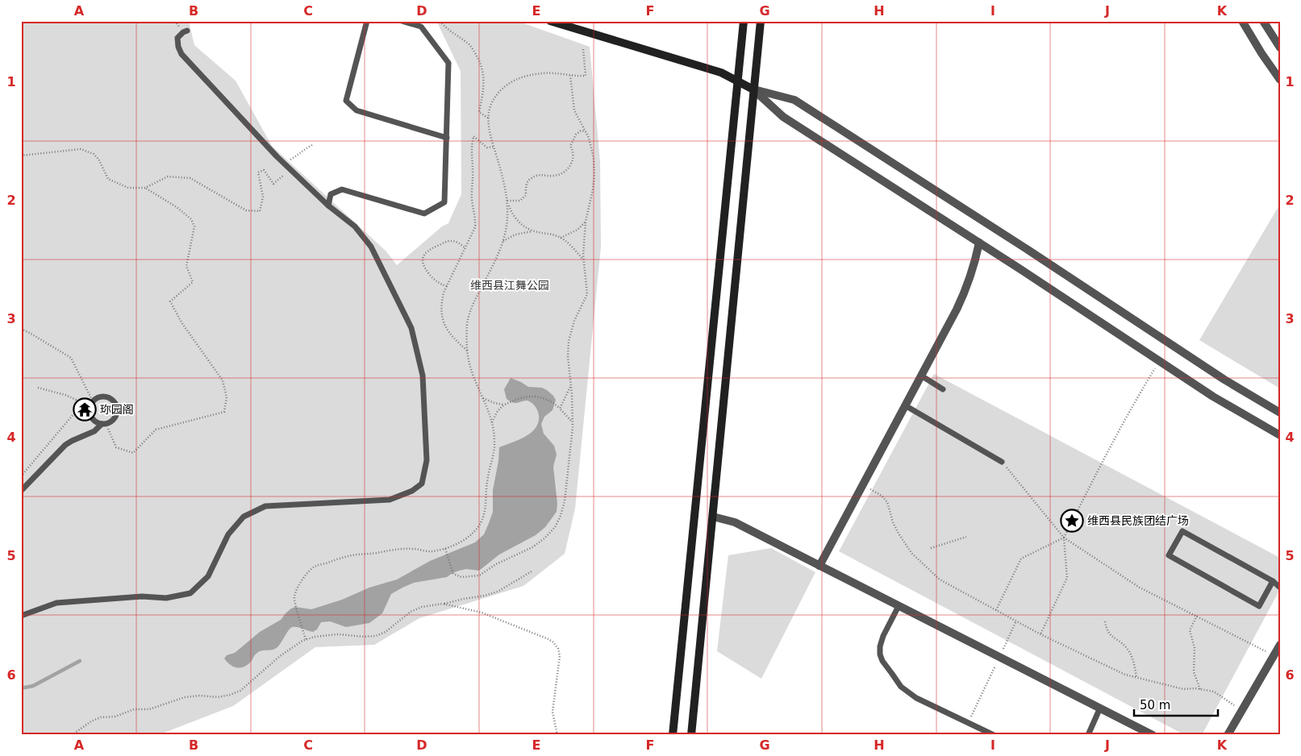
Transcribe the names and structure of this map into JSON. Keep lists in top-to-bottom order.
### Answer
{
  "parks": ["维西县江舞公园"],
  "places": {
    "temple": ["珎园阁"],
    "place": ["维西县民族团结广场"]
  },
  "scale_bar": "50 m",
  "grid": {
    "columns": [
      "A",
      "B",
      "C",
      "D",
      "E",
      "F",
      "G",
      "H",
      "I",
      "J",
      "K"
    ],
    "rows": [
      "1",
      "2",
      "3",
      "4",
      "5",
      "6"
    ]
  }
}
